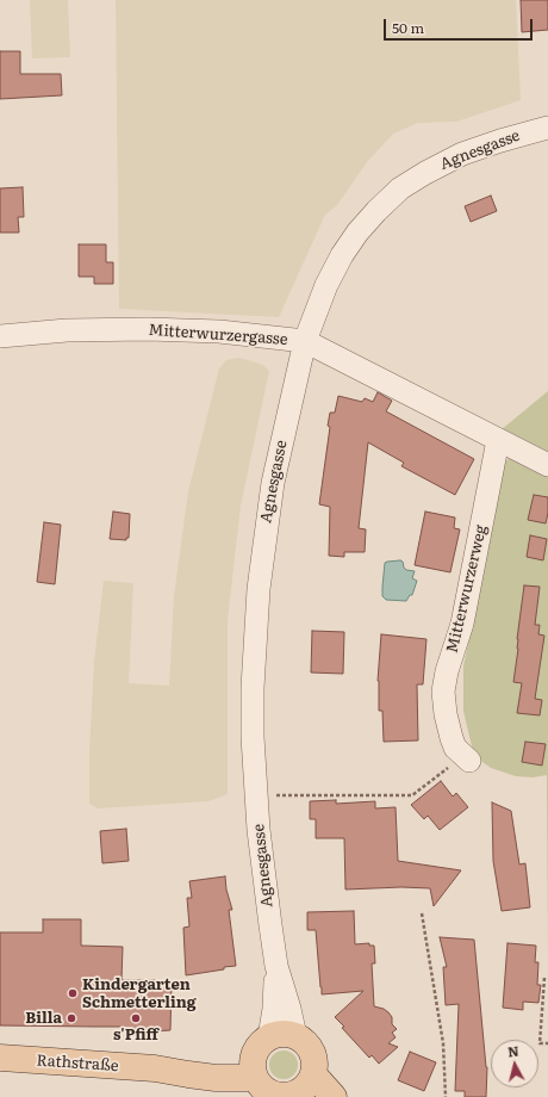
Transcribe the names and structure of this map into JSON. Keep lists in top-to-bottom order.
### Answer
{
  "streets": {
    "main road": ["Rathstraße"],
    "street": ["Agnesgasse", "Mitterwurzergasse", "Mitterwurzerweg"]
  },
  "crossings": [
    ["Agnesgasse", "Mitterwurzergasse"],
    ["Agnesgasse", "Rathstraße"],
    ["Mitterwurzergasse", "Mitterwurzerweg"]
  ],
  "places": ["Kindergarten Schmetterling", "Billa", "s'Pfiff"],
  "scale_bar": "50 m",
  "north": "top"
}
